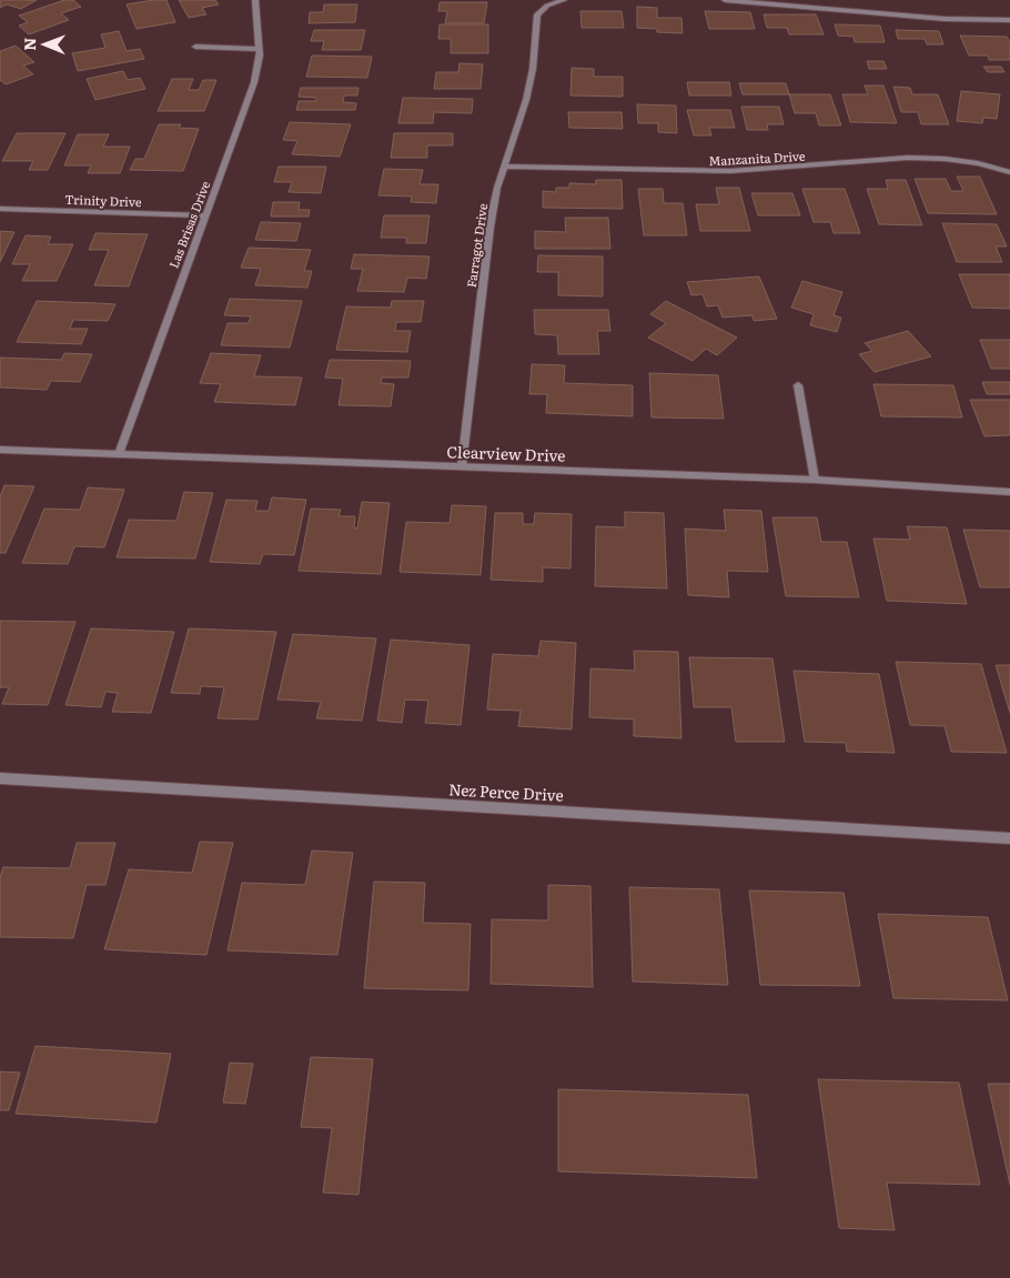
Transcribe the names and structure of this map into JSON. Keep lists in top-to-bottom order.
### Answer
{
  "streets": {
    "street": [
      "Manzanita Drive",
      "Trinity Drive",
      "Las Brisas Drive",
      "Farragot Drive",
      "Clearview Drive",
      "Nez Perce Drive"
    ]
  },
  "crossings": [
    ["Manzanita Drive", "Farragot Drive"],
    ["Trinity Drive", "Las Brisas Drive"],
    ["Las Brisas Drive", "Clearview Drive"],
    ["Farragot Drive", "Clearview Drive"]
  ],
  "north": "left"
}
